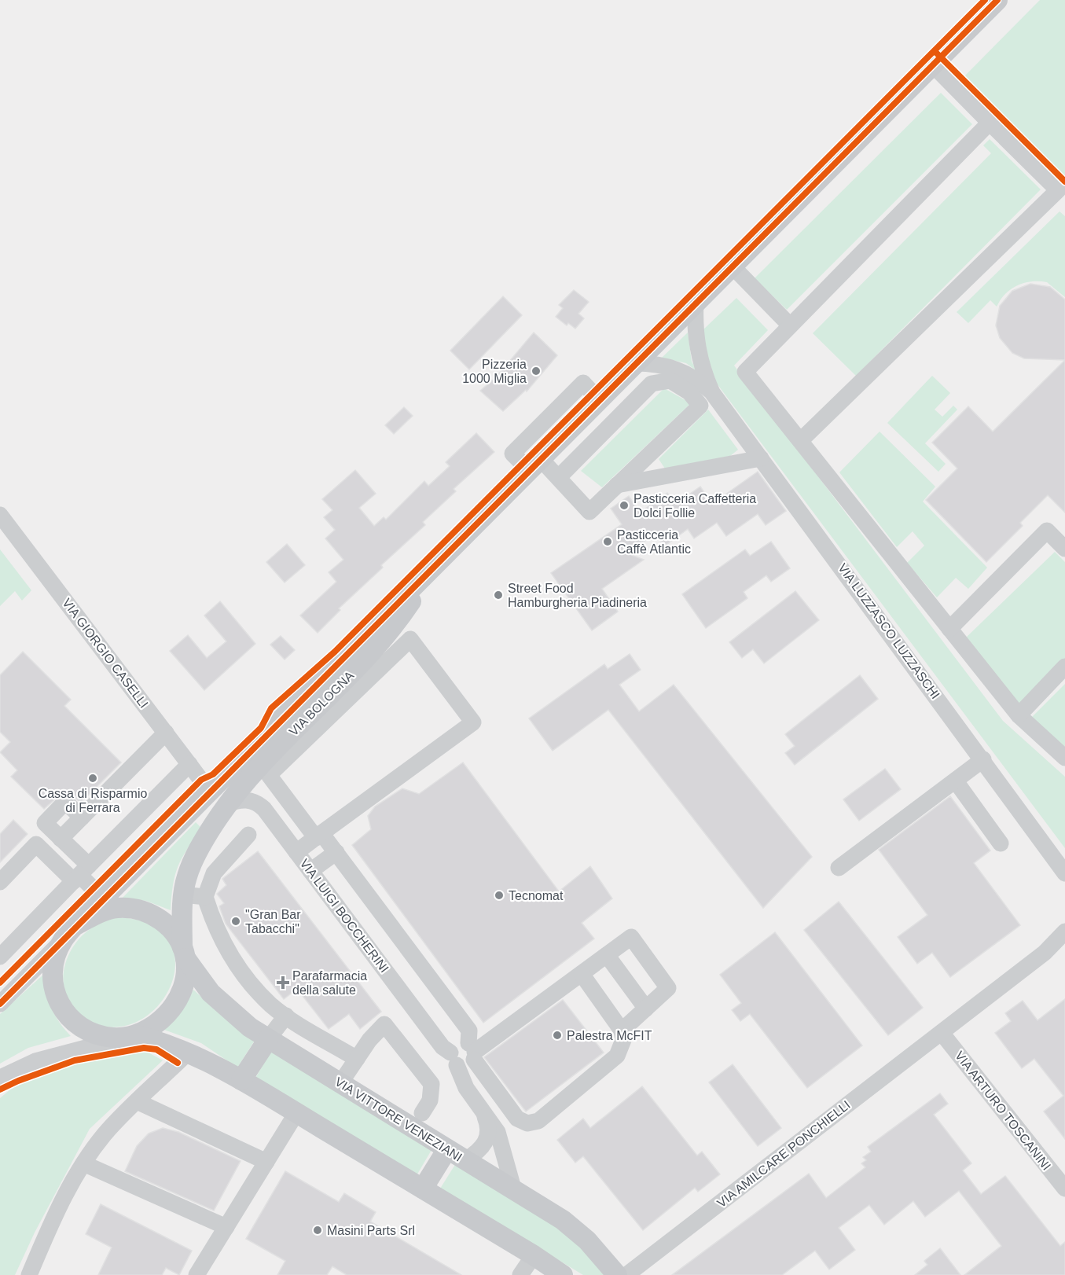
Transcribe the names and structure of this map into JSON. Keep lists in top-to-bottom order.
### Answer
{
  "streets": {
    "main road": ["VIA BOLOGNA", "VIA VITTORE VENEZIANI"],
    "street": [
      "VIA LUZZASCO LUZZASCHI",
      "VIA GIORGIO CASELLI",
      "VIA LUIGI BOCCHERINI",
      "VIA ARTURO TOSCANINI",
      "VIA AMILCARE PONCHIELLI"
    ]
  },
  "crossings": [
    ["VIA LUZZASCO LUZZASCHI", "VIA BOLOGNA"],
    ["VIA GIORGIO CASELLI", "VIA BOLOGNA"],
    ["VIA BOLOGNA", "VIA LUIGI BOCCHERINI"],
    ["VIA BOLOGNA", "VIA VITTORE VENEZIANI"],
    ["VIA LUIGI BOCCHERINI", "VIA VITTORE VENEZIANI"],
    ["VIA ARTURO TOSCANINI", "VIA AMILCARE PONCHIELLI"]
  ],
  "places": {
    "other": [
      "Pizzeria 1000 Miglia",
      "Pasticceria Caffetteria Dolci Follie",
      "Pasticceria Caffè Atlantic",
      "Street Food Hamburgheria Piadineria",
      "Cassa di Risparmio di Ferrara",
      "Tecnomat",
      "\"Gran Bar Tabacchi\"",
      "Palestra McFIT",
      "Masini Parts Srl"
    ],
    "health": ["Parafarmacia della salute"]
  }
}
